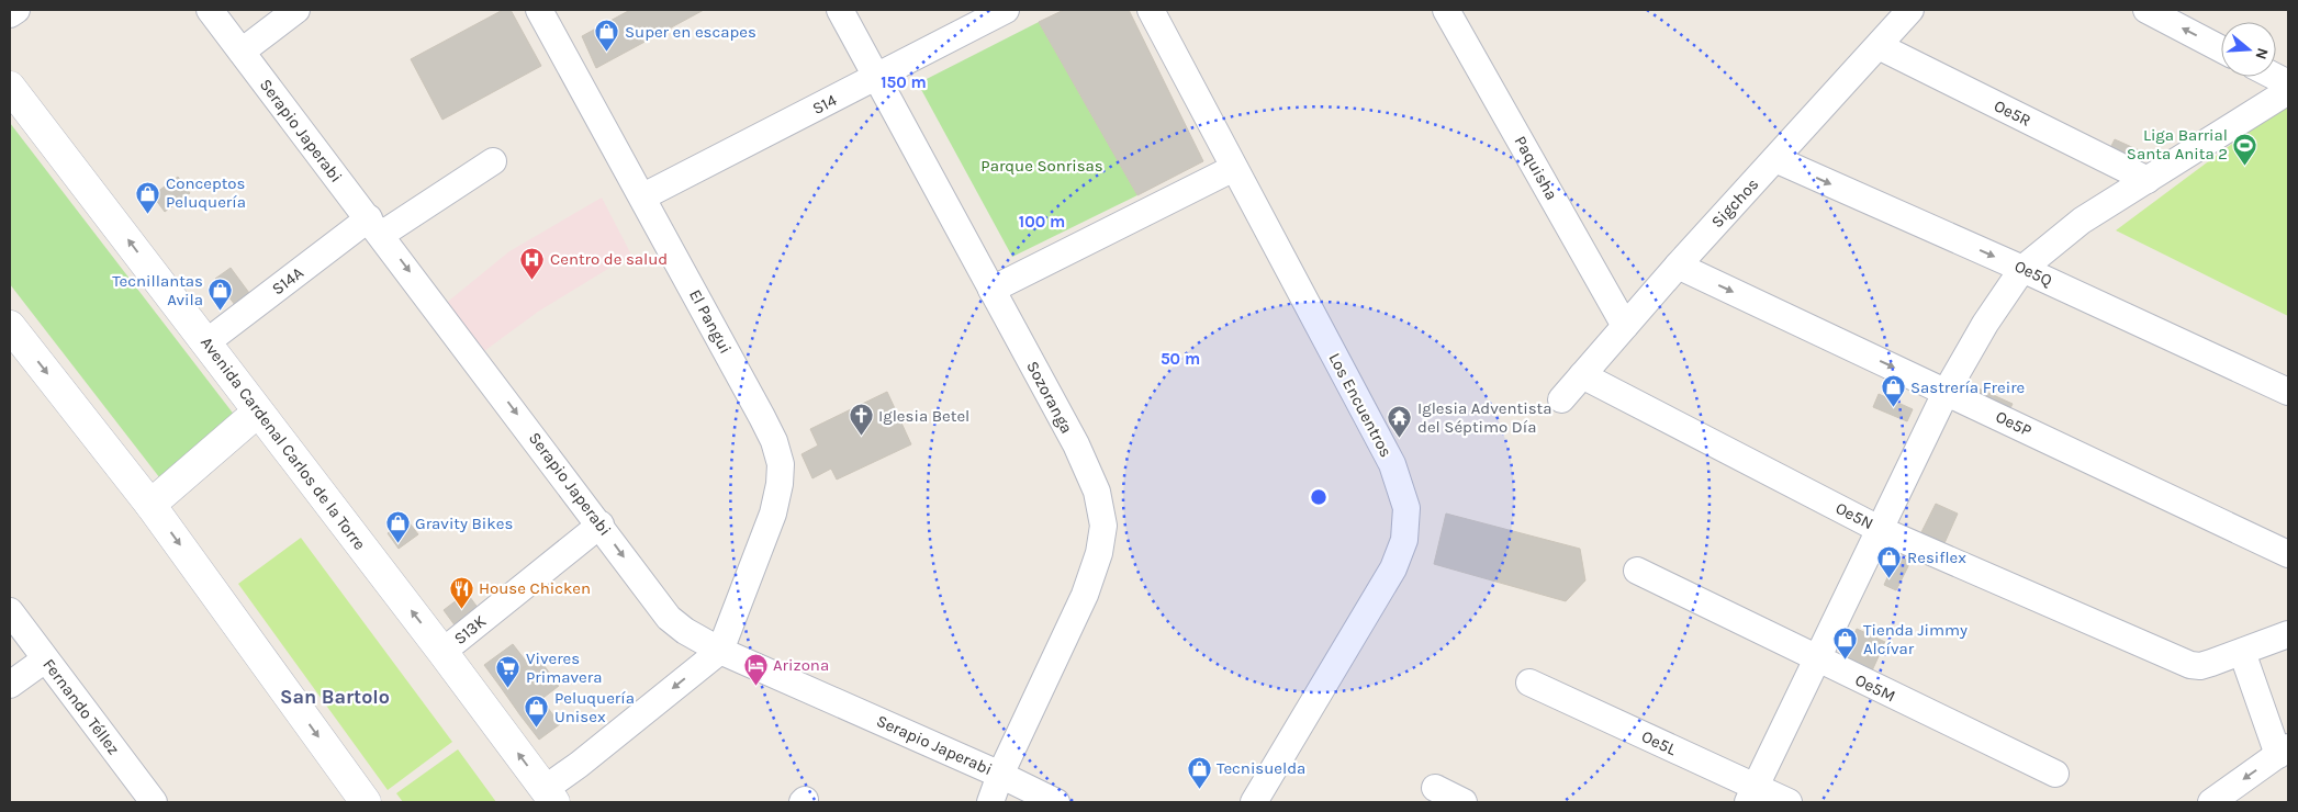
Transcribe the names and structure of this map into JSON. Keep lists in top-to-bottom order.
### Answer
{
  "streets": {
    "street": [
      "S14",
      "Oe5R",
      "Serapio Japerabi",
      "Paquisha",
      "Sigchos",
      "Oe5Q",
      "S14A",
      "El Pangui",
      "Sozoranga",
      "Los Encuentros",
      "Oe5P",
      "Avenida Cardenal Carlos de la Torre",
      "Oe5N",
      "S13K",
      "Oe5M",
      "Fernando Téllez",
      "Oe5L"
    ]
  },
  "crossings": [
    ["S14", "El Pangui"],
    ["S14", "Sozoranga"],
    ["Oe5R", "Sigchos"],
    ["Serapio Japerabi", "S14A"],
    ["Serapio Japerabi", "El Pangui"],
    ["Serapio Japerabi", "Sozoranga"],
    ["Serapio Japerabi", "S13K"],
    ["Paquisha", "Sigchos"],
    ["Sigchos", "Oe5Q"],
    ["Sigchos", "Oe5P"],
    ["Sigchos", "Oe5N"],
    ["S14A", "Avenida Cardenal Carlos de la Torre"],
    ["Avenida Cardenal Carlos de la Torre", "S13K"]
  ],
  "one_way": ["Serapio Japerabi", "Oe5Q", "Oe5P"],
  "districts": ["San Bartolo"],
  "parks": ["Parque Sonrisas"],
  "places": {
    "shop": [
      "Super en escapes",
      "Conceptos Peluquería",
      "Tecnillantas Avila",
      "Sastrería Freire",
      "Gravity Bikes",
      "Resiflex",
      "Tienda Jimmy Alcívar",
      "Peluquería Unisex",
      "Tecnisuelda"
    ],
    "sports": ["Liga Barrial Santa Anita 2"],
    "hospital": ["Centro de salud"],
    "church": ["Iglesia Betel"],
    "temple": ["Iglesia Adventista del Séptimo Día"],
    "restaurant": ["House Chicken"],
    "hotel": ["Arizona"],
    "supermarket": ["Viveres Primavera"]
  },
  "north": "right",
  "rings": ["150 m", "100 m", "50 m"]
}
